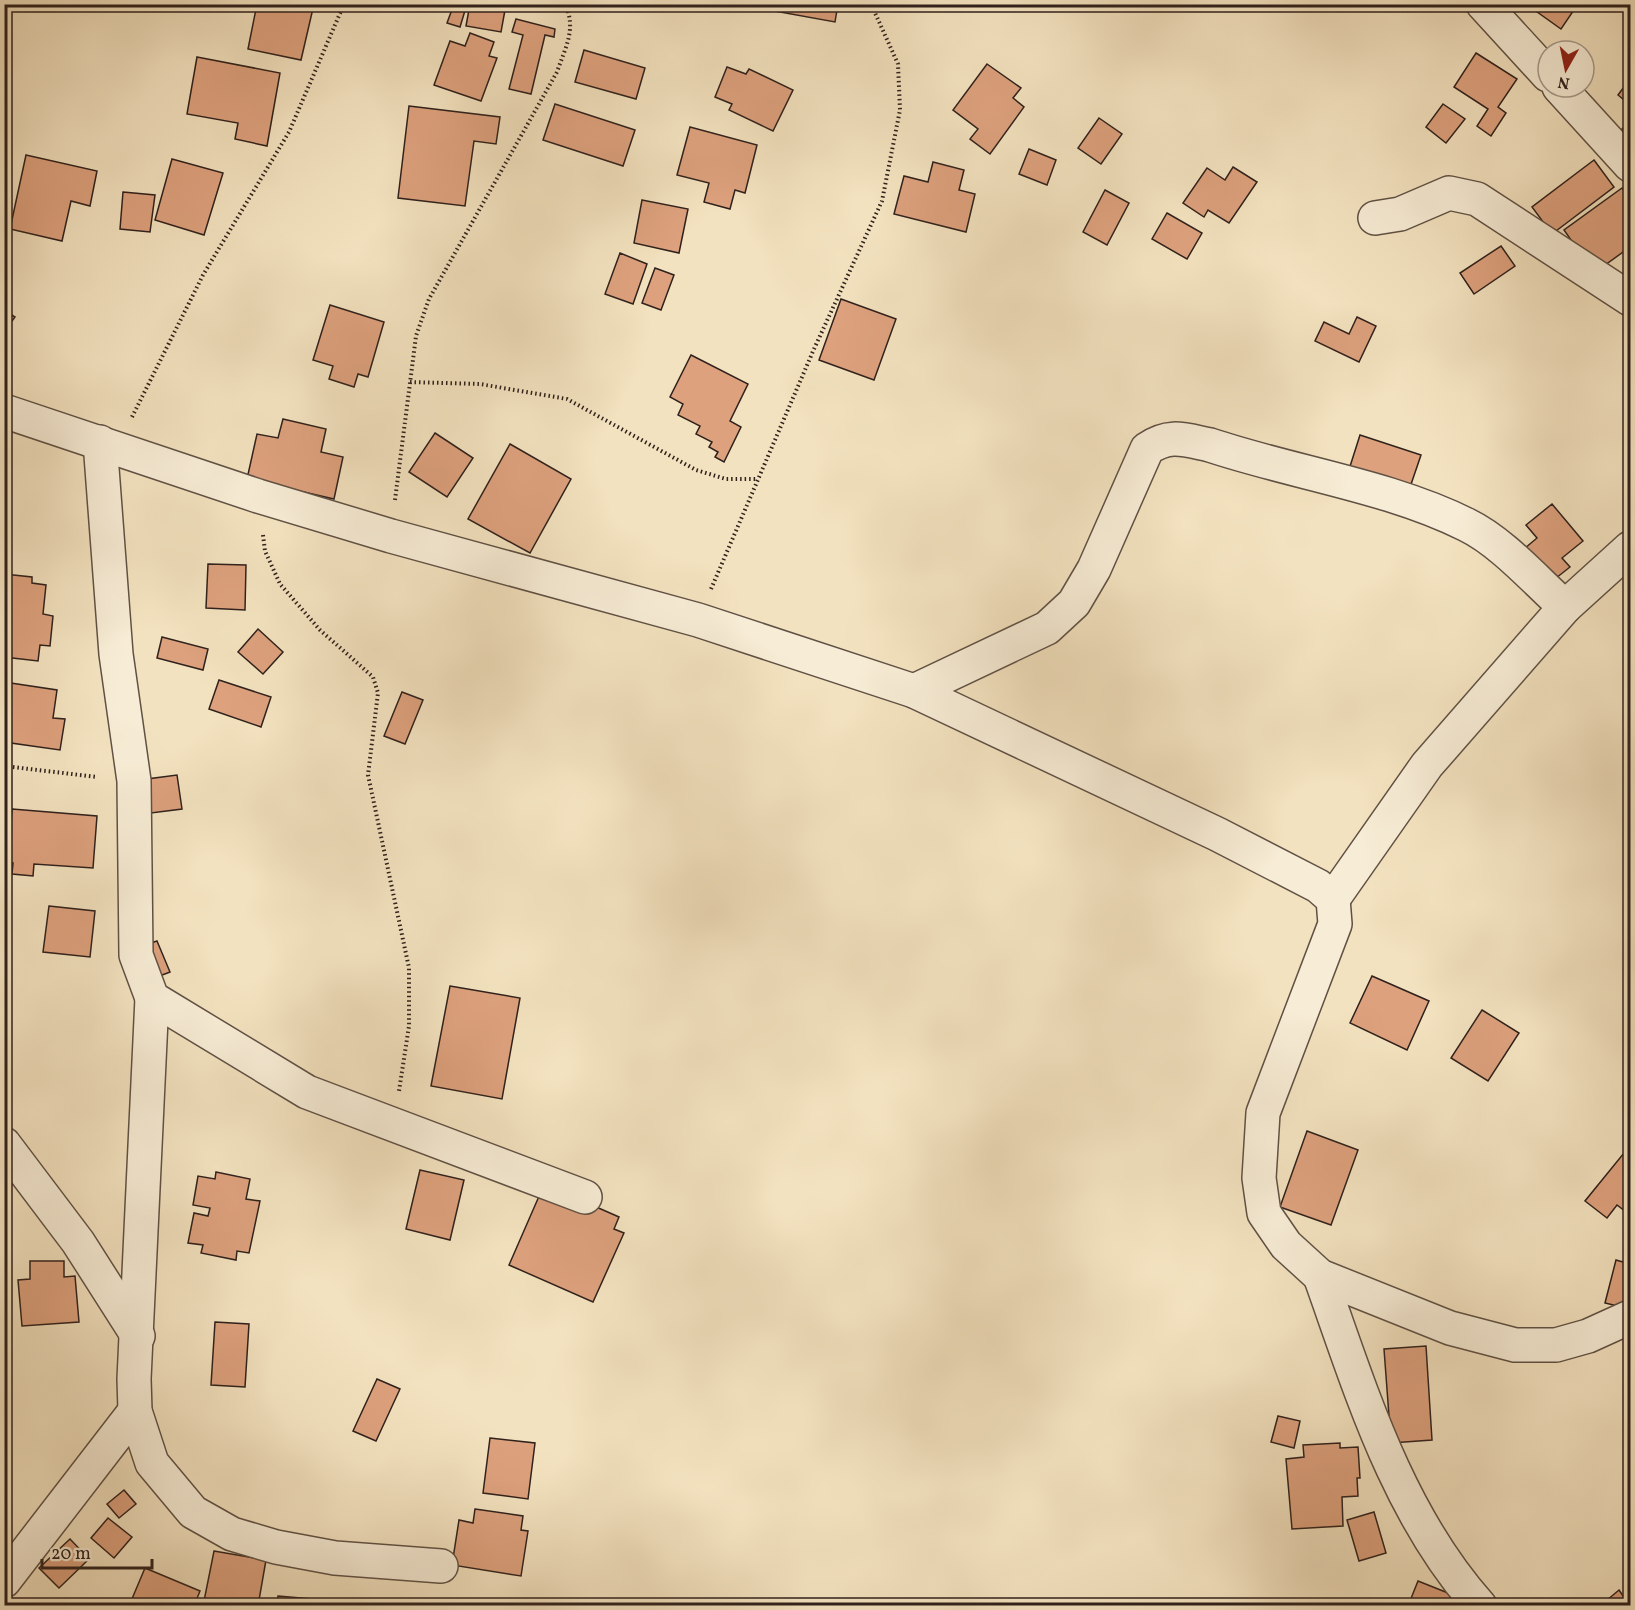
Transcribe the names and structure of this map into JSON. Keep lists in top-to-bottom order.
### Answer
{
  "scale_bar": "20 m",
  "north": "bottom"
}
